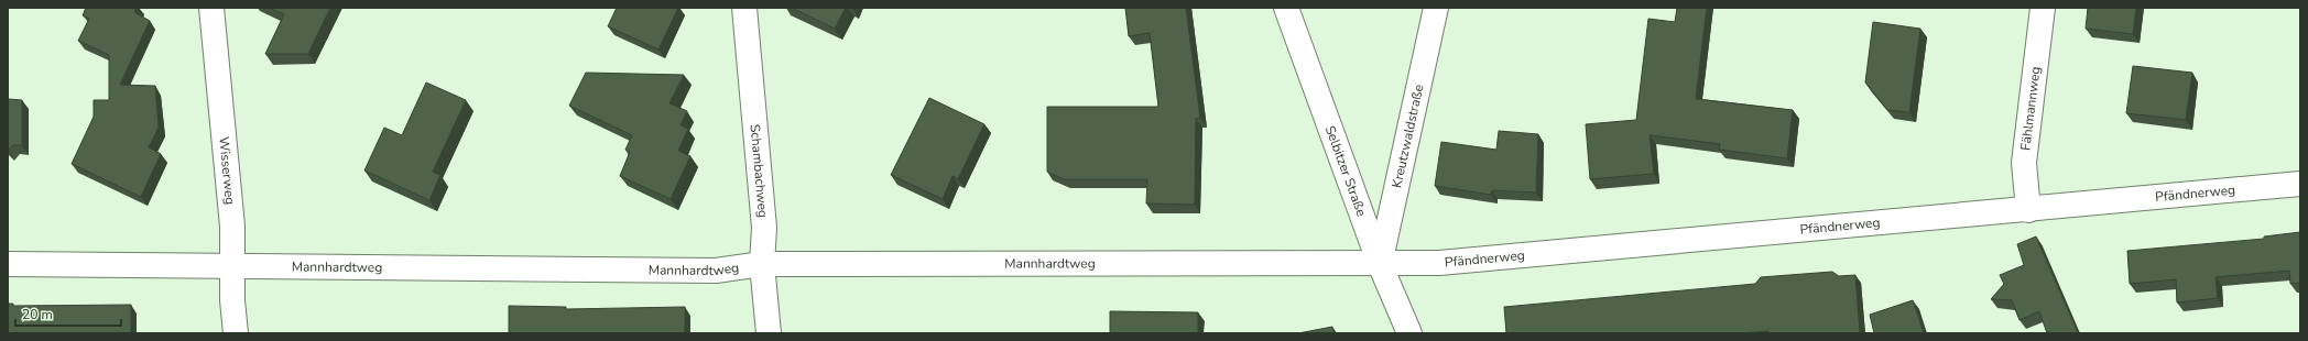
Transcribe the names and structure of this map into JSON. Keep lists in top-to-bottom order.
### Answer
{
  "streets": {
    "street": [
      "Fählmannweg",
      "Kreutzwaldstraße",
      "Wisserweg",
      "Schambachweg",
      "Selbitzer Straße",
      "Pfändnerweg",
      "Mannhardtweg"
    ]
  },
  "crossings": [
    ["Fählmannweg", "Pfändnerweg"],
    ["Kreutzwaldstraße", "Selbitzer Straße"],
    ["Kreutzwaldstraße", "Pfändnerweg"],
    ["Kreutzwaldstraße", "Mannhardtweg"],
    ["Wisserweg", "Mannhardtweg"],
    ["Schambachweg", "Mannhardtweg"],
    ["Selbitzer Straße", "Pfändnerweg"],
    ["Selbitzer Straße", "Mannhardtweg"],
    ["Pfändnerweg", "Mannhardtweg"]
  ],
  "scale_bar": "20 m"
}
